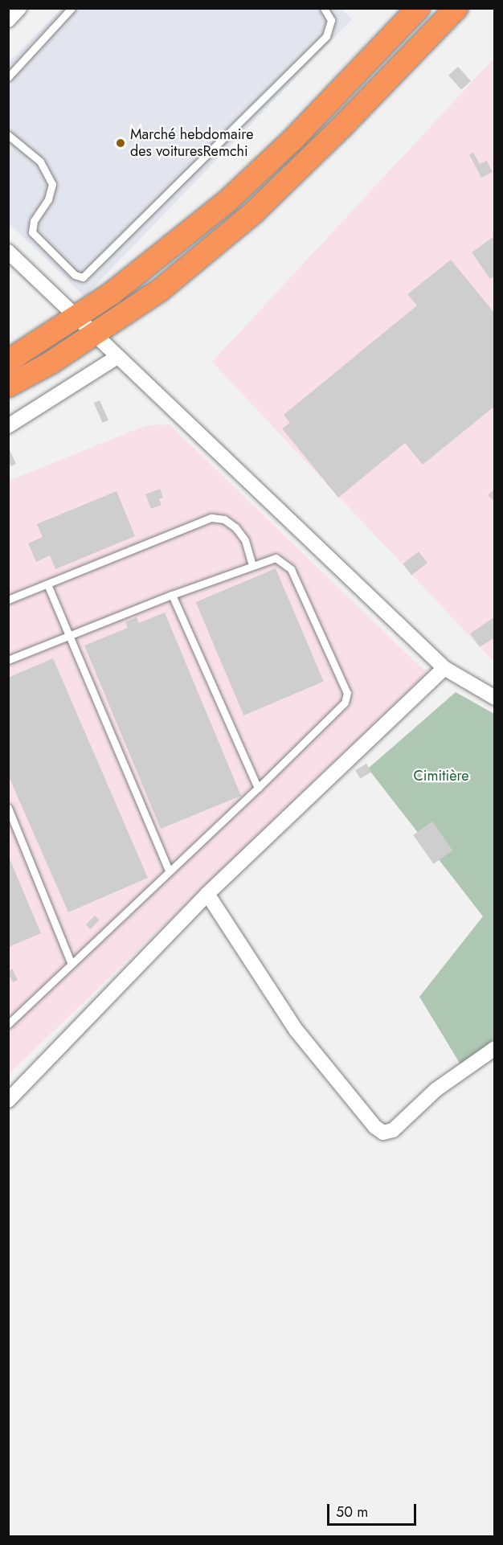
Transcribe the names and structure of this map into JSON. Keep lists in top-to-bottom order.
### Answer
{
  "parks": ["Cimitière"],
  "places": ["Marché hebdomaire des voituresRemchi"],
  "scale_bar": "50 m"
}
